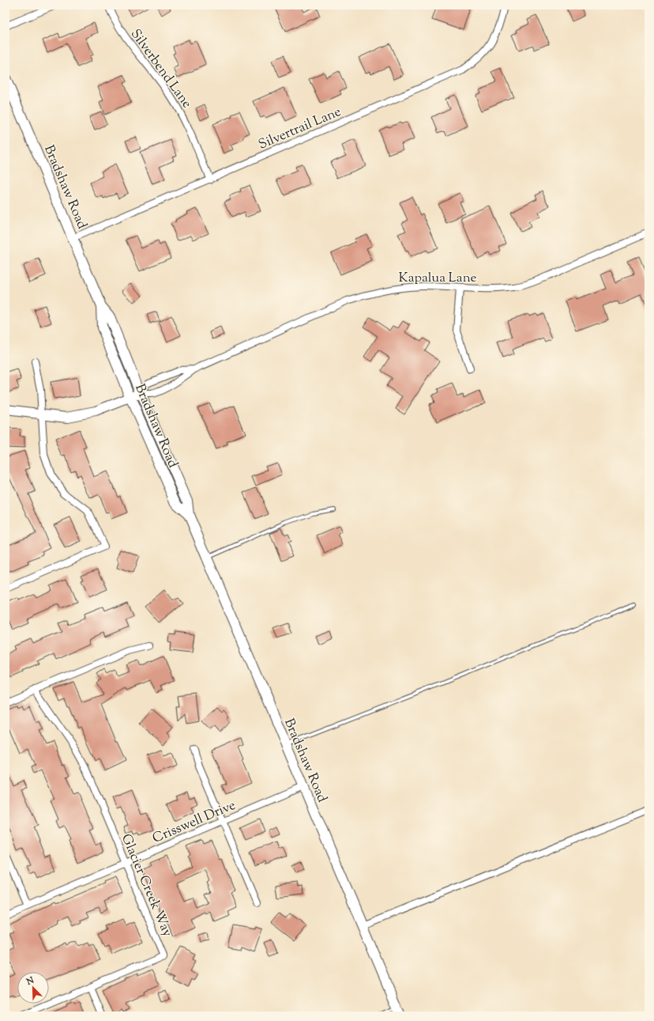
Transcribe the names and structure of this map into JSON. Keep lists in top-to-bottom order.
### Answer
{
  "streets": {
    "main road": ["Bradshaw Road"],
    "street": [
      "Silverbend Lane",
      "Silvertrail Lane",
      "Kapalua Lane",
      "Crisswell Drive",
      "Glacier Creek Way"
    ]
  },
  "crossings": [
    ["Silverbend Lane", "Silvertrail Lane"],
    ["Silvertrail Lane", "Bradshaw Road"],
    ["Bradshaw Road", "Kapalua Lane"],
    ["Bradshaw Road", "Crisswell Drive"],
    ["Crisswell Drive", "Glacier Creek Way"]
  ],
  "north": "top left"
}
